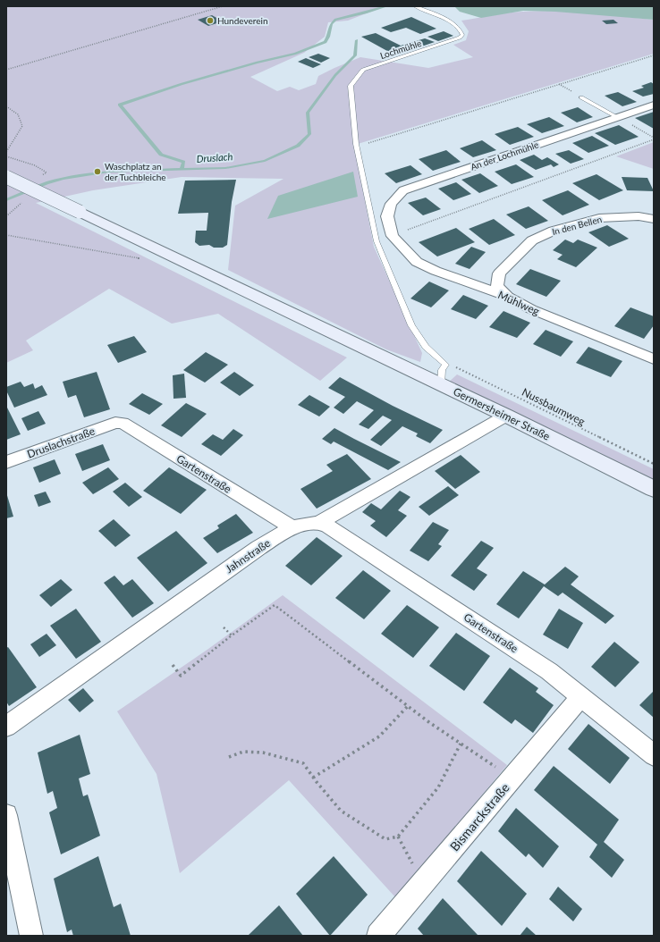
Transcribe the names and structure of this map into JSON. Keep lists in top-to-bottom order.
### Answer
{
  "streets": {
    "main road": ["Germersheimer Straße"],
    "street": [
      "An der Lochmühle",
      "In den Bellen",
      "Mühlweg",
      "Druslachstraße",
      "Gartenstraße",
      "Jahnstraße",
      "Bismarckstraße"
    ],
    "lane": ["Lochmühle"],
    "path": ["Nussbaumweg"]
  },
  "crossings": [
    ["An der Lochmühle", "Mühlweg"],
    ["In den Bellen", "Mühlweg"],
    ["Germersheimer Straße", "Jahnstraße"],
    ["Druslachstraße", "Gartenstraße"],
    ["Gartenstraße", "Jahnstraße"],
    ["Gartenstraße", "Bismarckstraße"]
  ],
  "water": ["Druslach"],
  "places": ["Hundeverein", "Waschplatz an der Tuchbleiche"]
}
